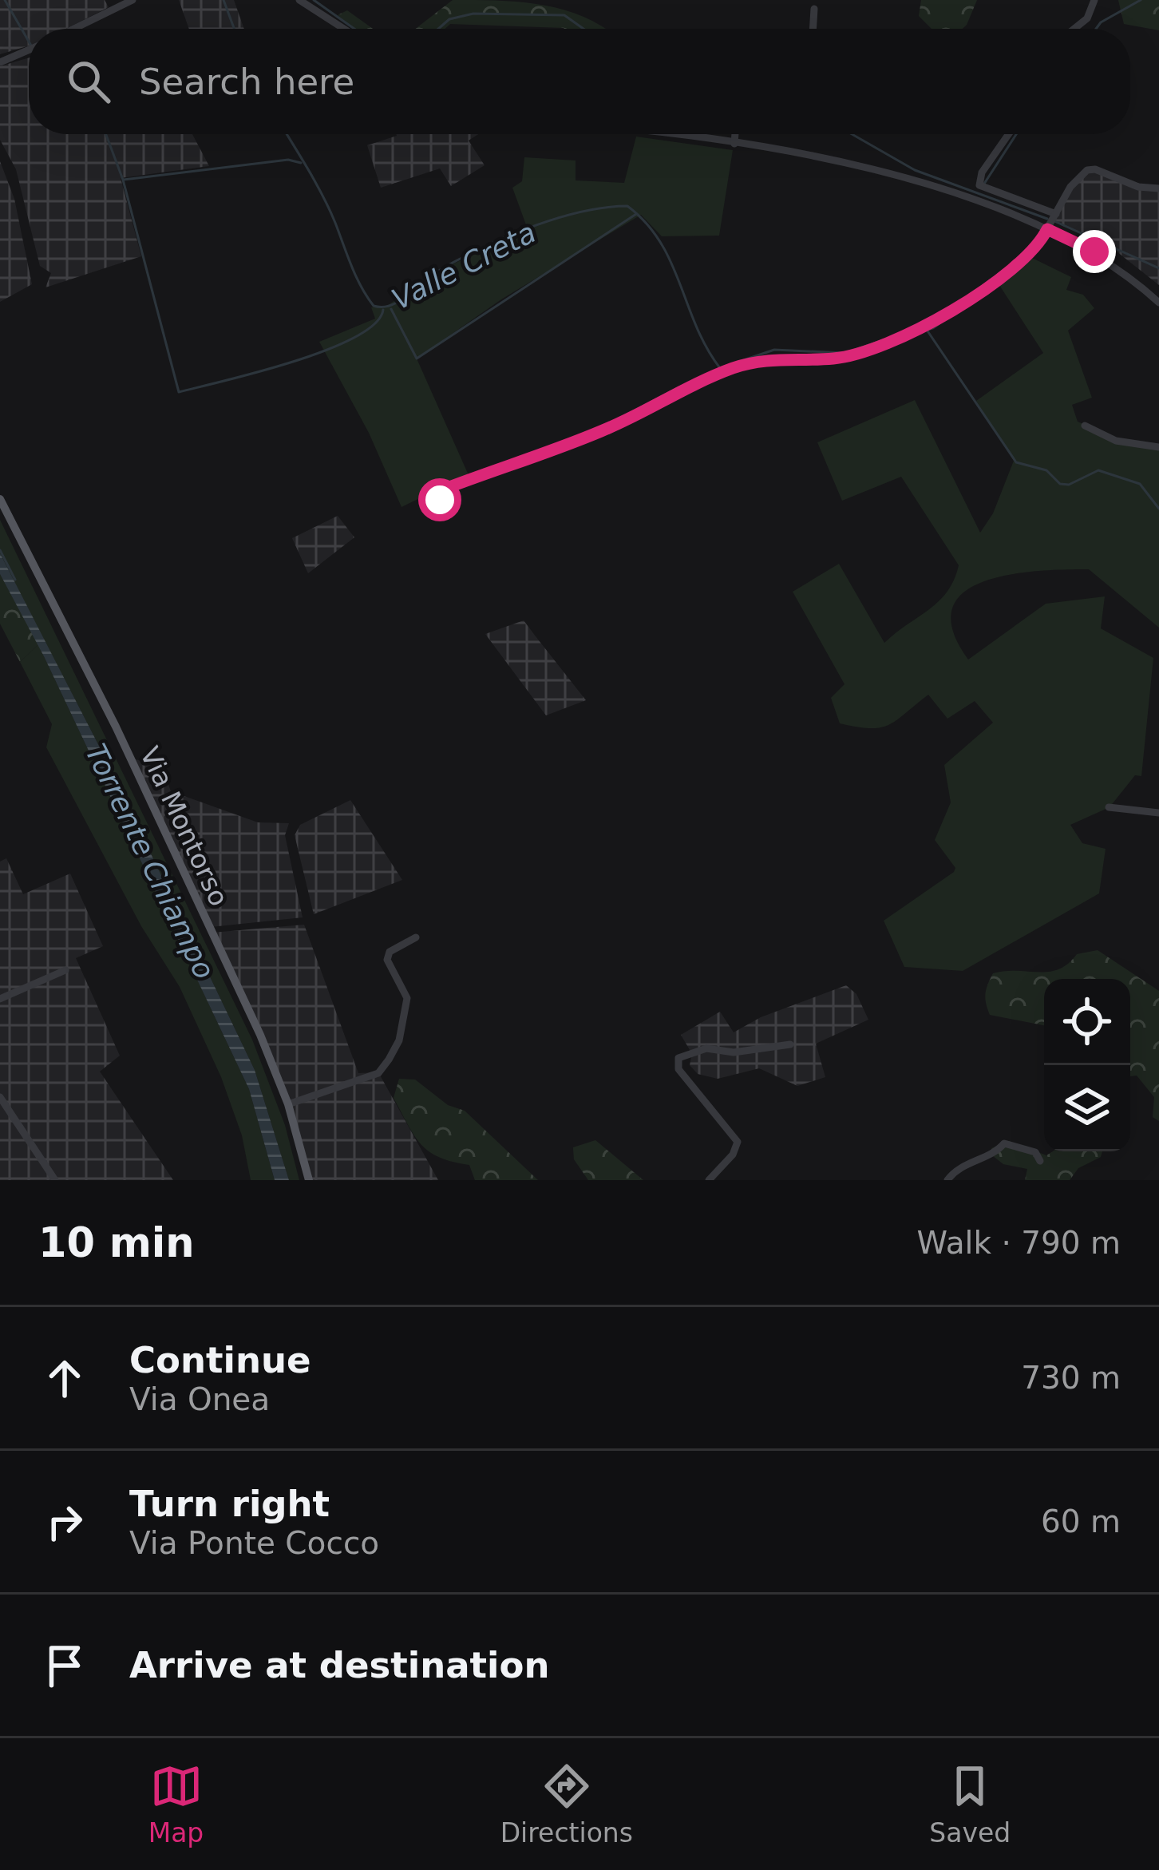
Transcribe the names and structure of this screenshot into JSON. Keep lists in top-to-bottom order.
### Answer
{
  "streets": {
    "main road": ["Via Montorso"]
  },
  "water": ["Valle Creta", "Torrente Chiampo"],
  "page": {
    "search": "Search here",
    "heading": ["10 min", "Walk · 790 m"],
    "list": [
      ["Continue", "Via Onea", "730 m"],
      ["Turn right", "Via Ponte Cocco", "60 m"],
      "Arrive at destination"
    ],
    "nav": ["Map", "Directions", "Saved"]
  }
}
